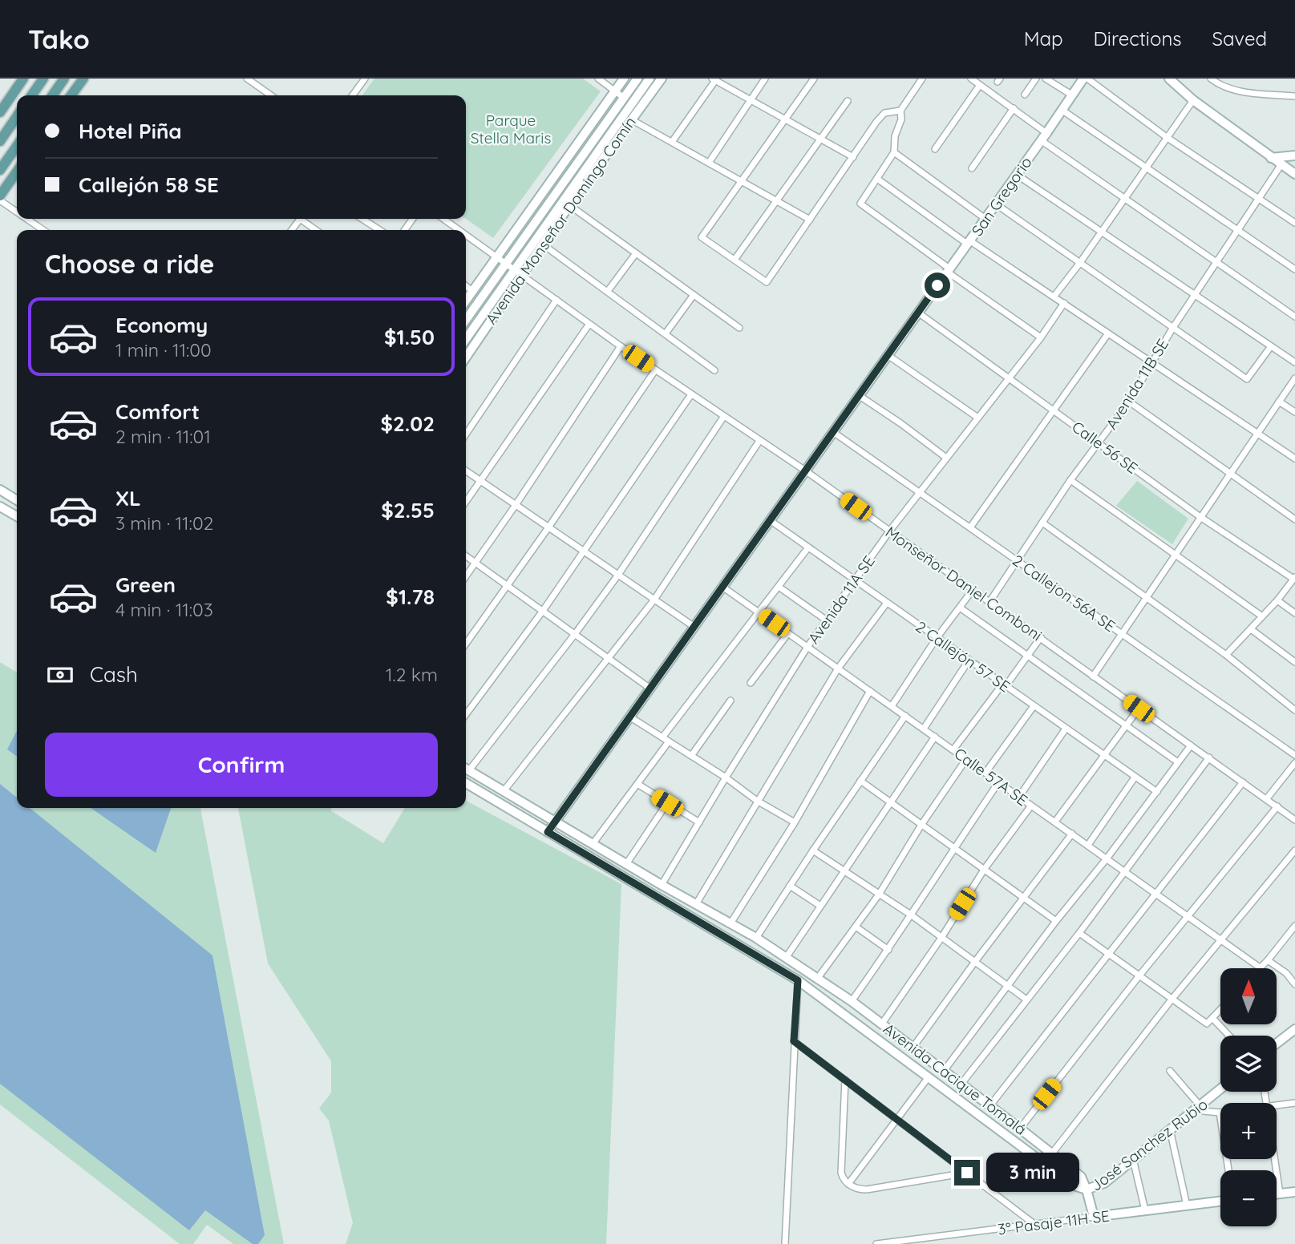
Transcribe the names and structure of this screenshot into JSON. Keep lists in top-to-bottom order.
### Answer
{
  "streets": {
    "main road": [
      "San Gregorio",
      "Avenida Monseñor Domingo Comín",
      "Avenida Cacique Tomalá",
      "José Sanchez Rubio",
      "3° Pasaje 11H SE"
    ],
    "street": [
      "Avenida 11B SE",
      "Calle 56 SE",
      "Monseñor Daniel Comboni",
      "2 Callejon 56A SE",
      "Avenida 11A SE",
      "2 Callejón 57 SE",
      "Calle 57A SE"
    ]
  },
  "crossings": [
    ["San Gregorio", "Calle 56 SE"],
    ["San Gregorio", "Monseñor Daniel Comboni"],
    ["San Gregorio", "2 Callejon 56A SE"],
    ["San Gregorio", "2 Callejón 57 SE"],
    ["San Gregorio", "Calle 57A SE"],
    ["San Gregorio", "Avenida Cacique Tomalá"],
    ["Avenida Monseñor Domingo Comín", "Monseñor Daniel Comboni"],
    ["Avenida 11B SE", "Calle 56 SE"],
    ["Avenida 11B SE", "Monseñor Daniel Comboni"],
    ["Avenida 11B SE", "2 Callejon 56A SE"],
    ["Calle 56 SE", "Avenida 11A SE"],
    ["Monseñor Daniel Comboni", "Avenida 11A SE"],
    ["2 Callejon 56A SE", "Avenida 11A SE"],
    ["Avenida 11A SE", "2 Callejón 57 SE"],
    ["Avenida 11A SE", "Calle 57A SE"],
    ["Avenida 11A SE", "Avenida Cacique Tomalá"],
    ["Avenida Cacique Tomalá", "José Sanchez Rubio"],
    ["José Sanchez Rubio", "3° Pasaje 11H SE"]
  ],
  "parks": ["Parque Stella Maris"],
  "north": "top",
  "page": {
    "header": "Tako",
    "nav": ["Map", "Directions", "Saved"],
    "banner": ["Hotel Piña", "Callejón 58 SE"],
    "heading": "Choose a ride",
    "list": [
      {
        "name": "Economy",
        "note": "1 min · 11:00",
        "value": "$1.50"
      },
      {
        "name": "Comfort",
        "note": "2 min · 11:01",
        "value": "$2.02"
      },
      {
        "name": "XL",
        "note": "3 min · 11:02",
        "value": "$2.55"
      },
      {
        "name": "Green",
        "note": "4 min · 11:03",
        "value": "$1.78"
      }
    ],
    "pay": ["Cash", "1.2 km"],
    "buttons": "Confirm",
    "map_buttons": ["+", "−"],
    "bubble": "3 min"
  }
}
